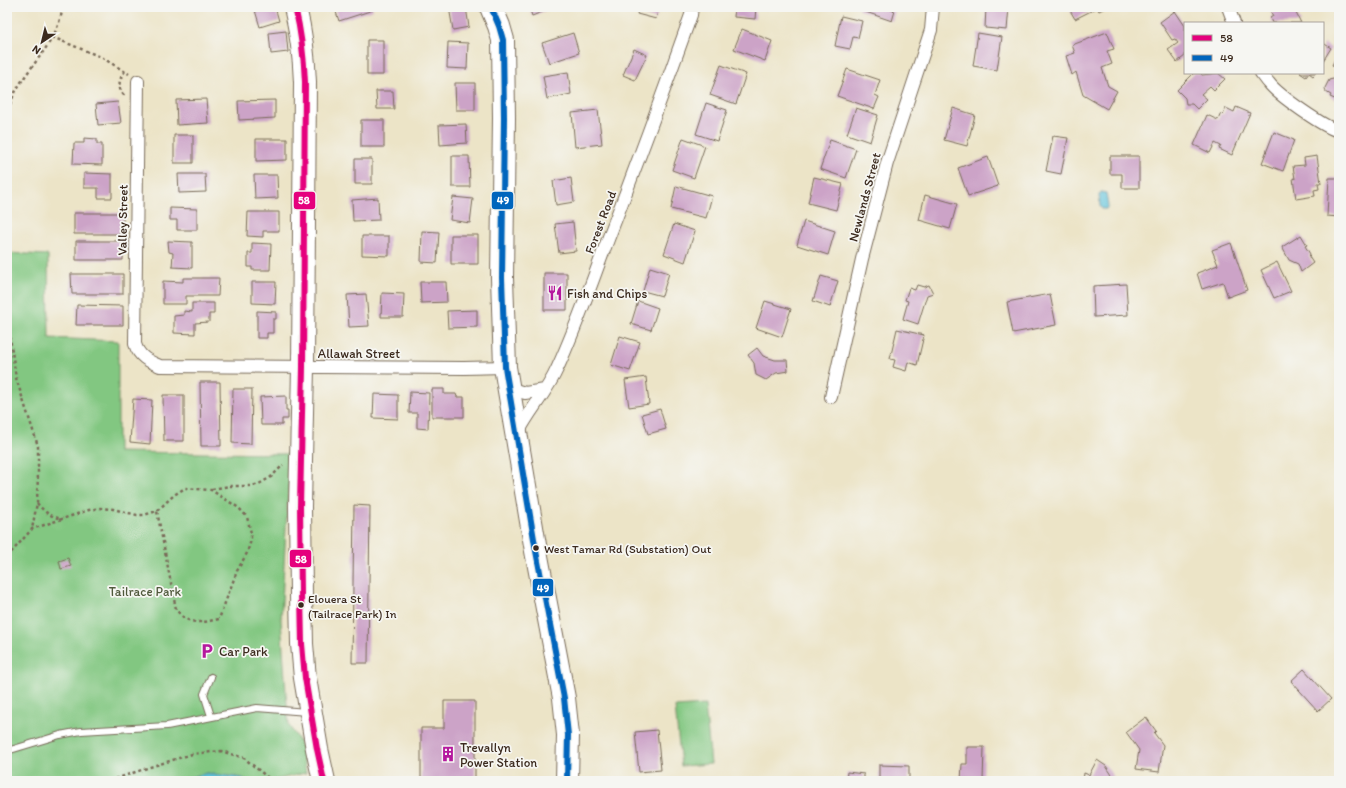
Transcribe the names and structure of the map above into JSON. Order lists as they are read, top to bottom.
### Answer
{
  "streets": {
    "street": [
      "Newlands Street",
      "Valley Street",
      "Forest Road",
      "Allawah Street"
    ]
  },
  "crossings": [
    ["Valley Street", "Allawah Street"]
  ],
  "parks": ["Tailrace Park"],
  "places": {
    "restaurant": ["Fish and Chips"],
    "other": ["West Tamar Rd (Substation) Out", "Elouera St (Tailrace Park) In"],
    "parking": ["Car Park"],
    "building": ["Trevallyn Power Station"]
  },
  "lines": ["transit line 58", "transit line 49"],
  "legend": ["58", "49"],
  "north": "bottom left"
}
